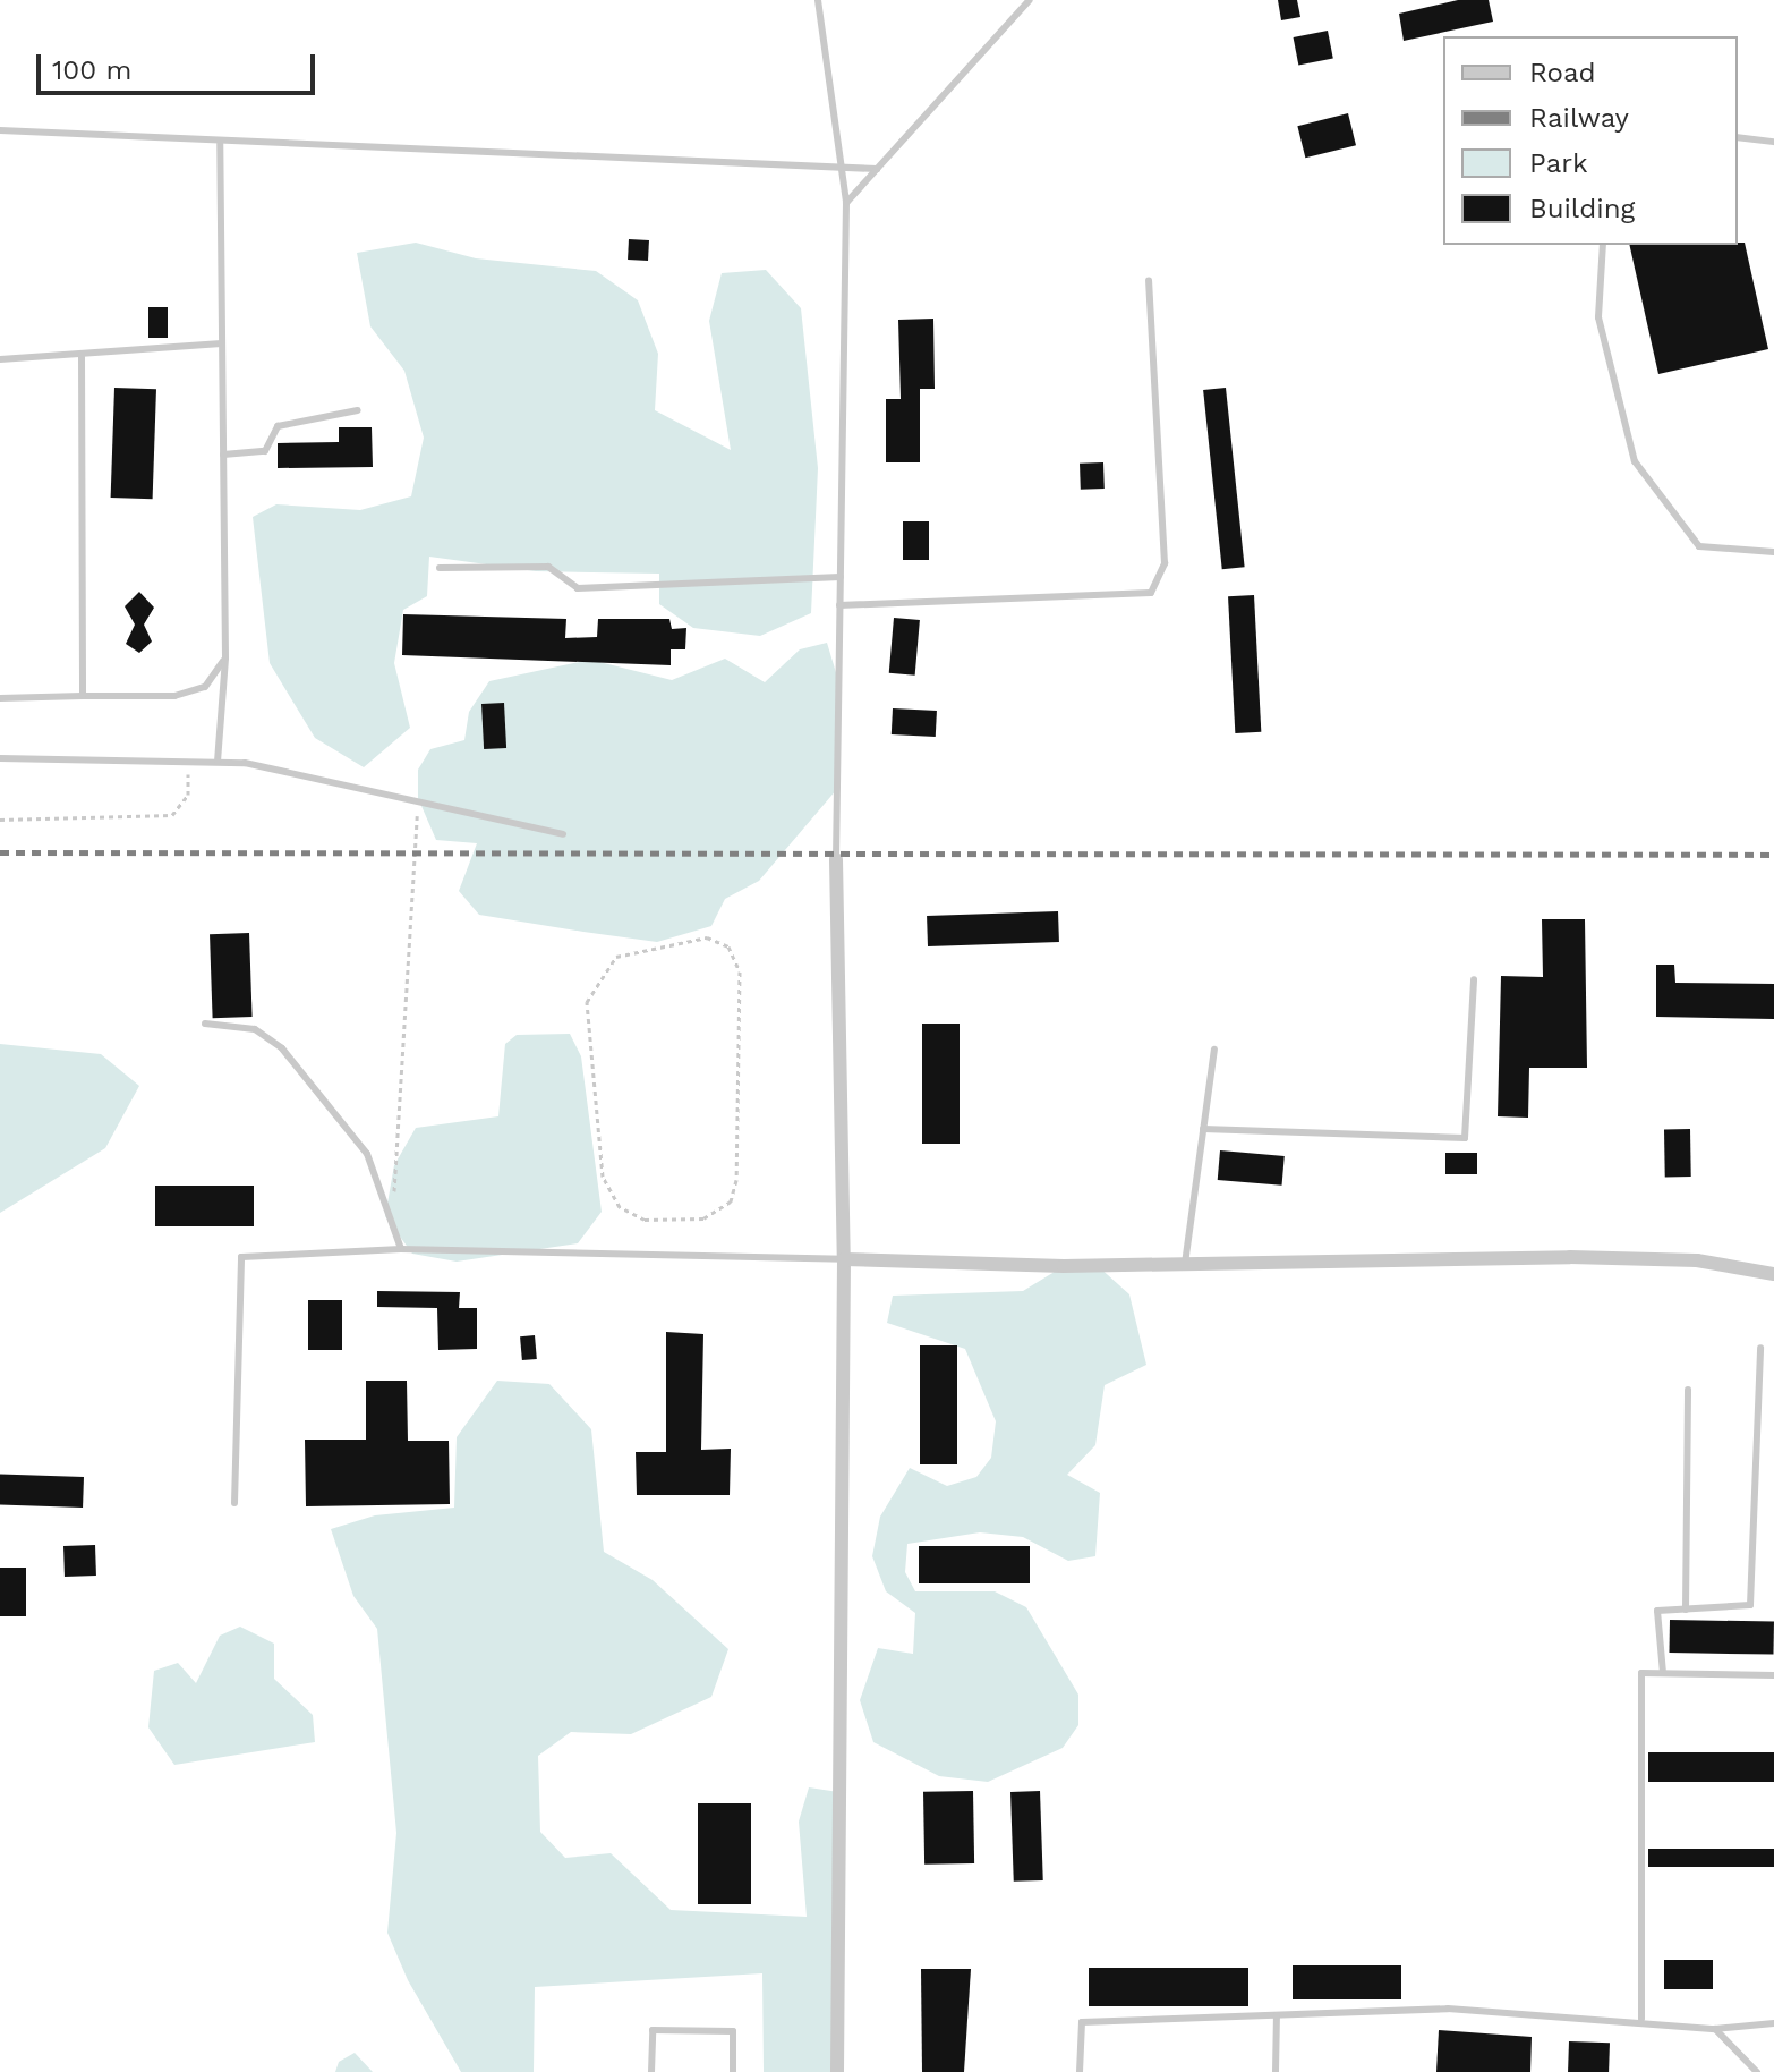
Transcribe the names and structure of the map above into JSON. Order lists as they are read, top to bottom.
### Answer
{
  "legend": [
    "Road",
    "Railway",
    "Park",
    "Building"
  ],
  "scale_bar": "100 m"
}
